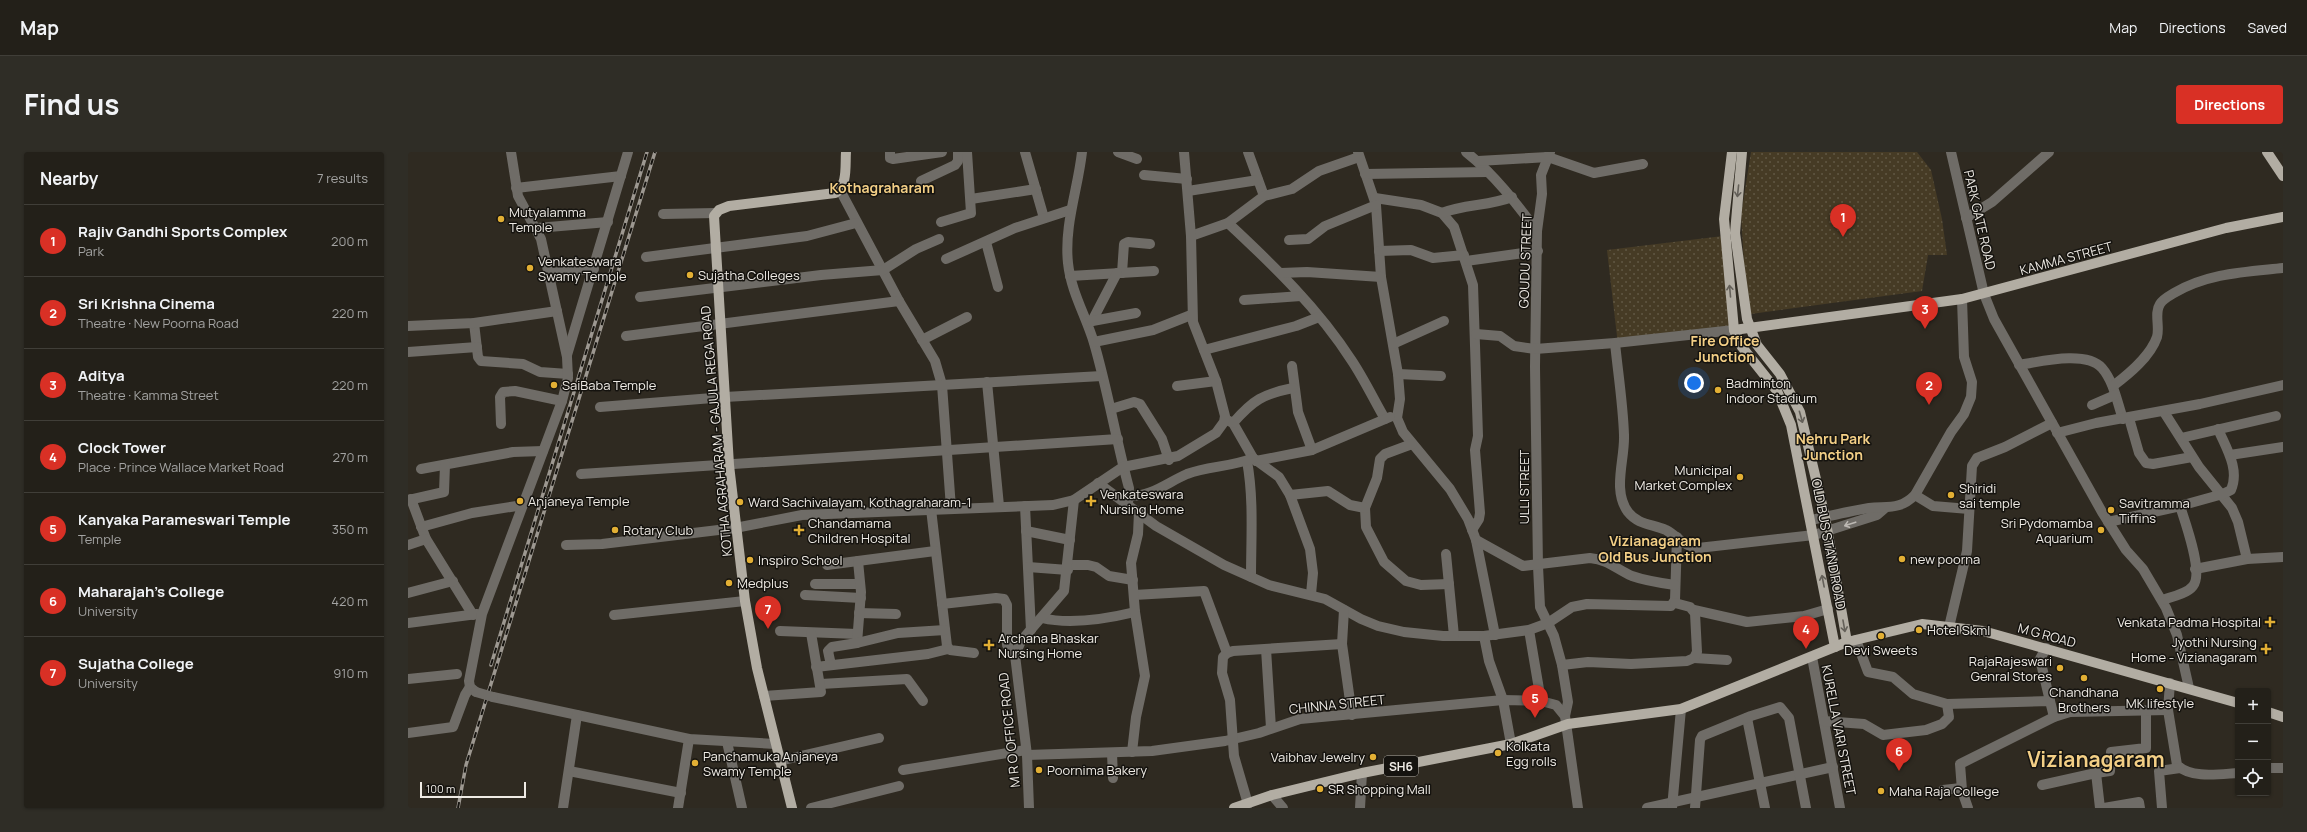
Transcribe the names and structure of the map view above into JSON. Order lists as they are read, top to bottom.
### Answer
{
  "streets": {
    "main road": [
      "KAMMA STREET",
      "KOTHA AGRAHARAM - GAJULA REGA ROAD",
      "OLD BUS STAND ROAD",
      "M G ROAD",
      "SH6"
    ],
    "street": [
      "PARK GATE ROAD",
      "GOUDU STREET",
      "ULLI STREET",
      "CHINNA STREET",
      "M R O OFFICE ROAD",
      "KURELLA VARI STREET"
    ]
  },
  "crossings": [
    ["PARK GATE ROAD", "KAMMA STREET"],
    ["PARK GATE ROAD", "M G ROAD"],
    ["KAMMA STREET", "OLD BUS STAND ROAD"],
    ["GOUDU STREET", "ULLI STREET"],
    ["ULLI STREET", "M G ROAD"],
    ["ULLI STREET", "CHINNA STREET"],
    ["ULLI STREET", "SH6"],
    ["OLD BUS STAND ROAD", "M G ROAD"],
    ["M G ROAD", "CHINNA STREET"],
    ["M G ROAD", "KURELLA VARI STREET"],
    ["M G ROAD", "SH6"],
    ["CHINNA STREET", "M R O OFFICE ROAD"],
    ["CHINNA STREET", "SH6"]
  ],
  "districts": [
    "Kothagraharam",
    "Fire Office Junction",
    "Nehru Park Junction",
    "Vizianagaram Old Bus Junction",
    "Vizianagaram"
  ],
  "places": {
    "other": [
      "Mutyalamma Temple",
      "Venkateswara Swamy Temple",
      "Sujatha Colleges",
      "SaiBaba Temple",
      "Badminton Indoor Stadium",
      "Municipal Market Complex",
      "Shiridi sai temple",
      "Anjaneya Temple",
      "Ward Sachivalayam, Kothagraharam-1",
      "Savitramma Tiffins",
      "Rotary Club",
      "Sri Pydomamba Aquarium",
      "new poorna",
      "Inspiro School",
      "Medplus",
      "Hotel Skml",
      "Devi Sweets",
      "RajaRajeswari Genral Stores",
      "Chandhana Brothers",
      "MK lifestyle",
      "Kolkata Egg rolls",
      "Vaibhav Jewelry",
      "Panchamuka Anjaneya Swamy Temple",
      "Poornima Bakery",
      "SR Shopping Mall",
      "Maha Raja College"
    ],
    "health": [
      "Venkateswara Nursing Home",
      "Chandamama Children Hospital",
      "Venkata Padma Hospital",
      "Archana Bhaskar Nursing Home",
      "Jyothi Nursing Home - Vizianagaram"
    ]
  },
  "scale_bar": "100 m",
  "page": {
    "header": "Map",
    "nav": ["Map", "Directions", "Saved"],
    "title": "Find us",
    "buttons": "Directions",
    "heading": ["Nearby", "7 results"],
    "list": [
      {
        "mark": "1",
        "name": "Rajiv Gandhi Sports Complex",
        "note": "Park",
        "value": "200 m"
      },
      {
        "mark": "2",
        "name": "Sri Krishna Cinema",
        "note": "Theatre · New Poorna Road",
        "value": "220 m"
      },
      {
        "mark": "3",
        "name": "Aditya",
        "note": "Theatre · Kamma Street",
        "value": "220 m"
      },
      {
        "mark": "4",
        "name": "Clock Tower",
        "note": "Place · Prince Wallace Market Road",
        "value": "270 m"
      },
      {
        "mark": "5",
        "name": "Kanyaka Parameswari Temple",
        "note": "Temple",
        "value": "350 m"
      },
      {
        "mark": "6",
        "name": "Maharajah's College",
        "note": "University",
        "value": "420 m"
      },
      {
        "mark": "7",
        "name": "Sujatha College",
        "note": "University",
        "value": "910 m"
      }
    ],
    "pins": [
      "1",
      "3",
      "2",
      "7",
      "4",
      "5",
      "6"
    ],
    "map_buttons": ["+", "−"],
    "scale": "100 m"
  }
}
